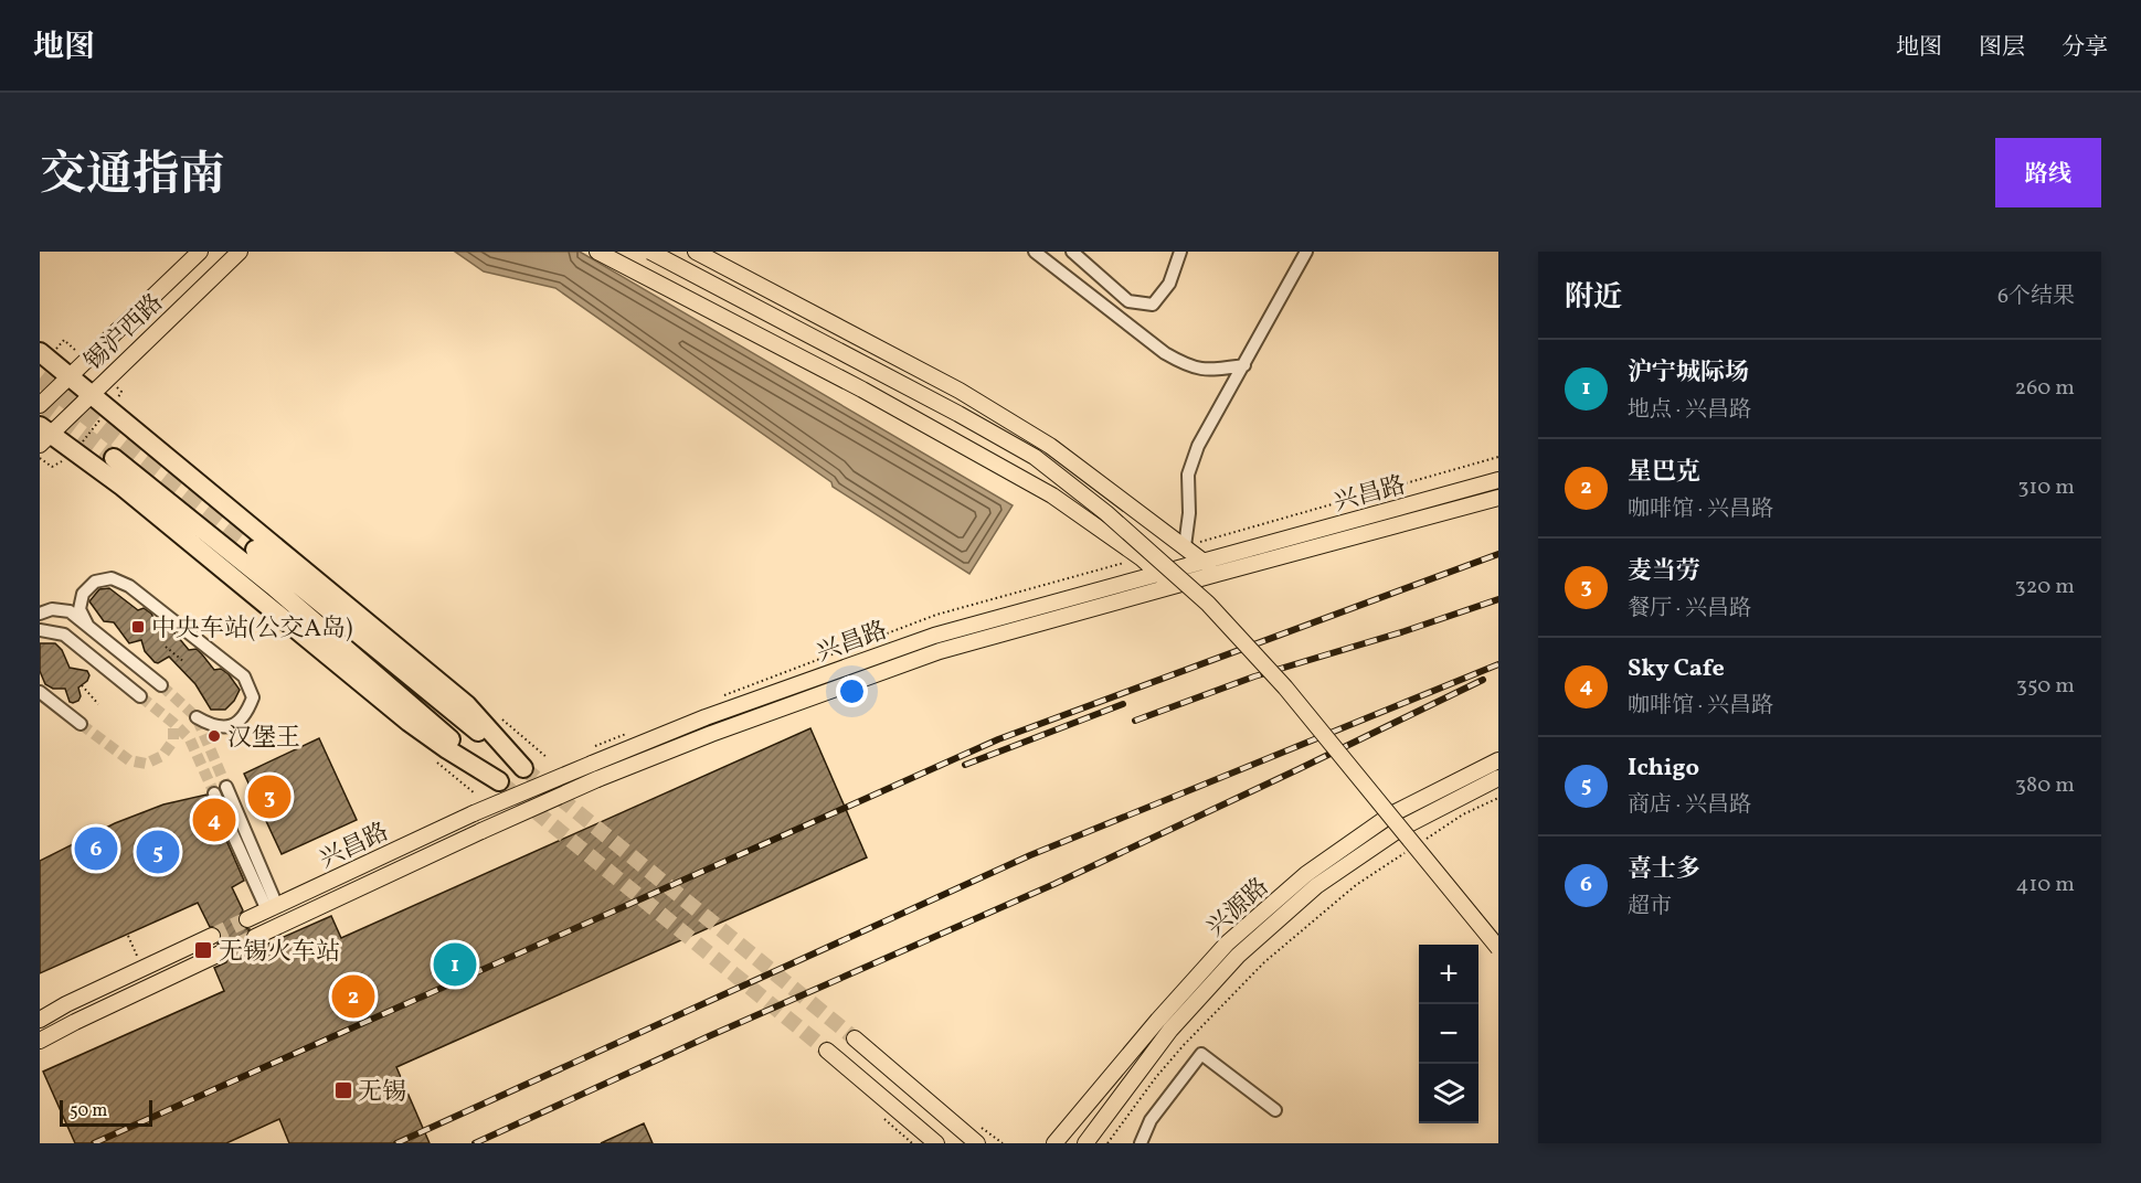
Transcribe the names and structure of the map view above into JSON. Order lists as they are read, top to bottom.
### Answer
{
  "streets": {
    "main road": ["锡沪西路", "兴昌路", "兴源路"]
  },
  "places": {
    "transit": ["中央车站(公交A岛)", "无锡火车站", "无锡"],
    "other": ["汉堡王"]
  },
  "scale_bar": "50 m",
  "page": {
    "header": "地图",
    "nav": ["地图", "图层", "分享"],
    "title": "交通指南",
    "buttons": "路线",
    "heading": ["附近", "6个结果"],
    "list": [
      {
        "mark": "1",
        "name": "沪宁城际场",
        "note": "地点 · 兴昌路",
        "value": "260 m"
      },
      {
        "mark": "2",
        "name": "星巴克",
        "note": "咖啡馆 · 兴昌路",
        "value": "310 m"
      },
      {
        "mark": "3",
        "name": "麦当劳",
        "note": "餐厅 · 兴昌路",
        "value": "320 m"
      },
      {
        "mark": "4",
        "name": "Sky Cafe",
        "note": "咖啡馆 · 兴昌路",
        "value": "350 m"
      },
      {
        "mark": "5",
        "name": "Ichigo",
        "note": "商店 · 兴昌路",
        "value": "380 m"
      },
      {
        "mark": "6",
        "name": "喜士多",
        "note": "超市",
        "value": "410 m"
      }
    ],
    "pins": [
      "3",
      "4",
      "6",
      "5",
      "1",
      "2"
    ],
    "map_buttons": ["+", "−"],
    "scale": "50 m"
  }
}
